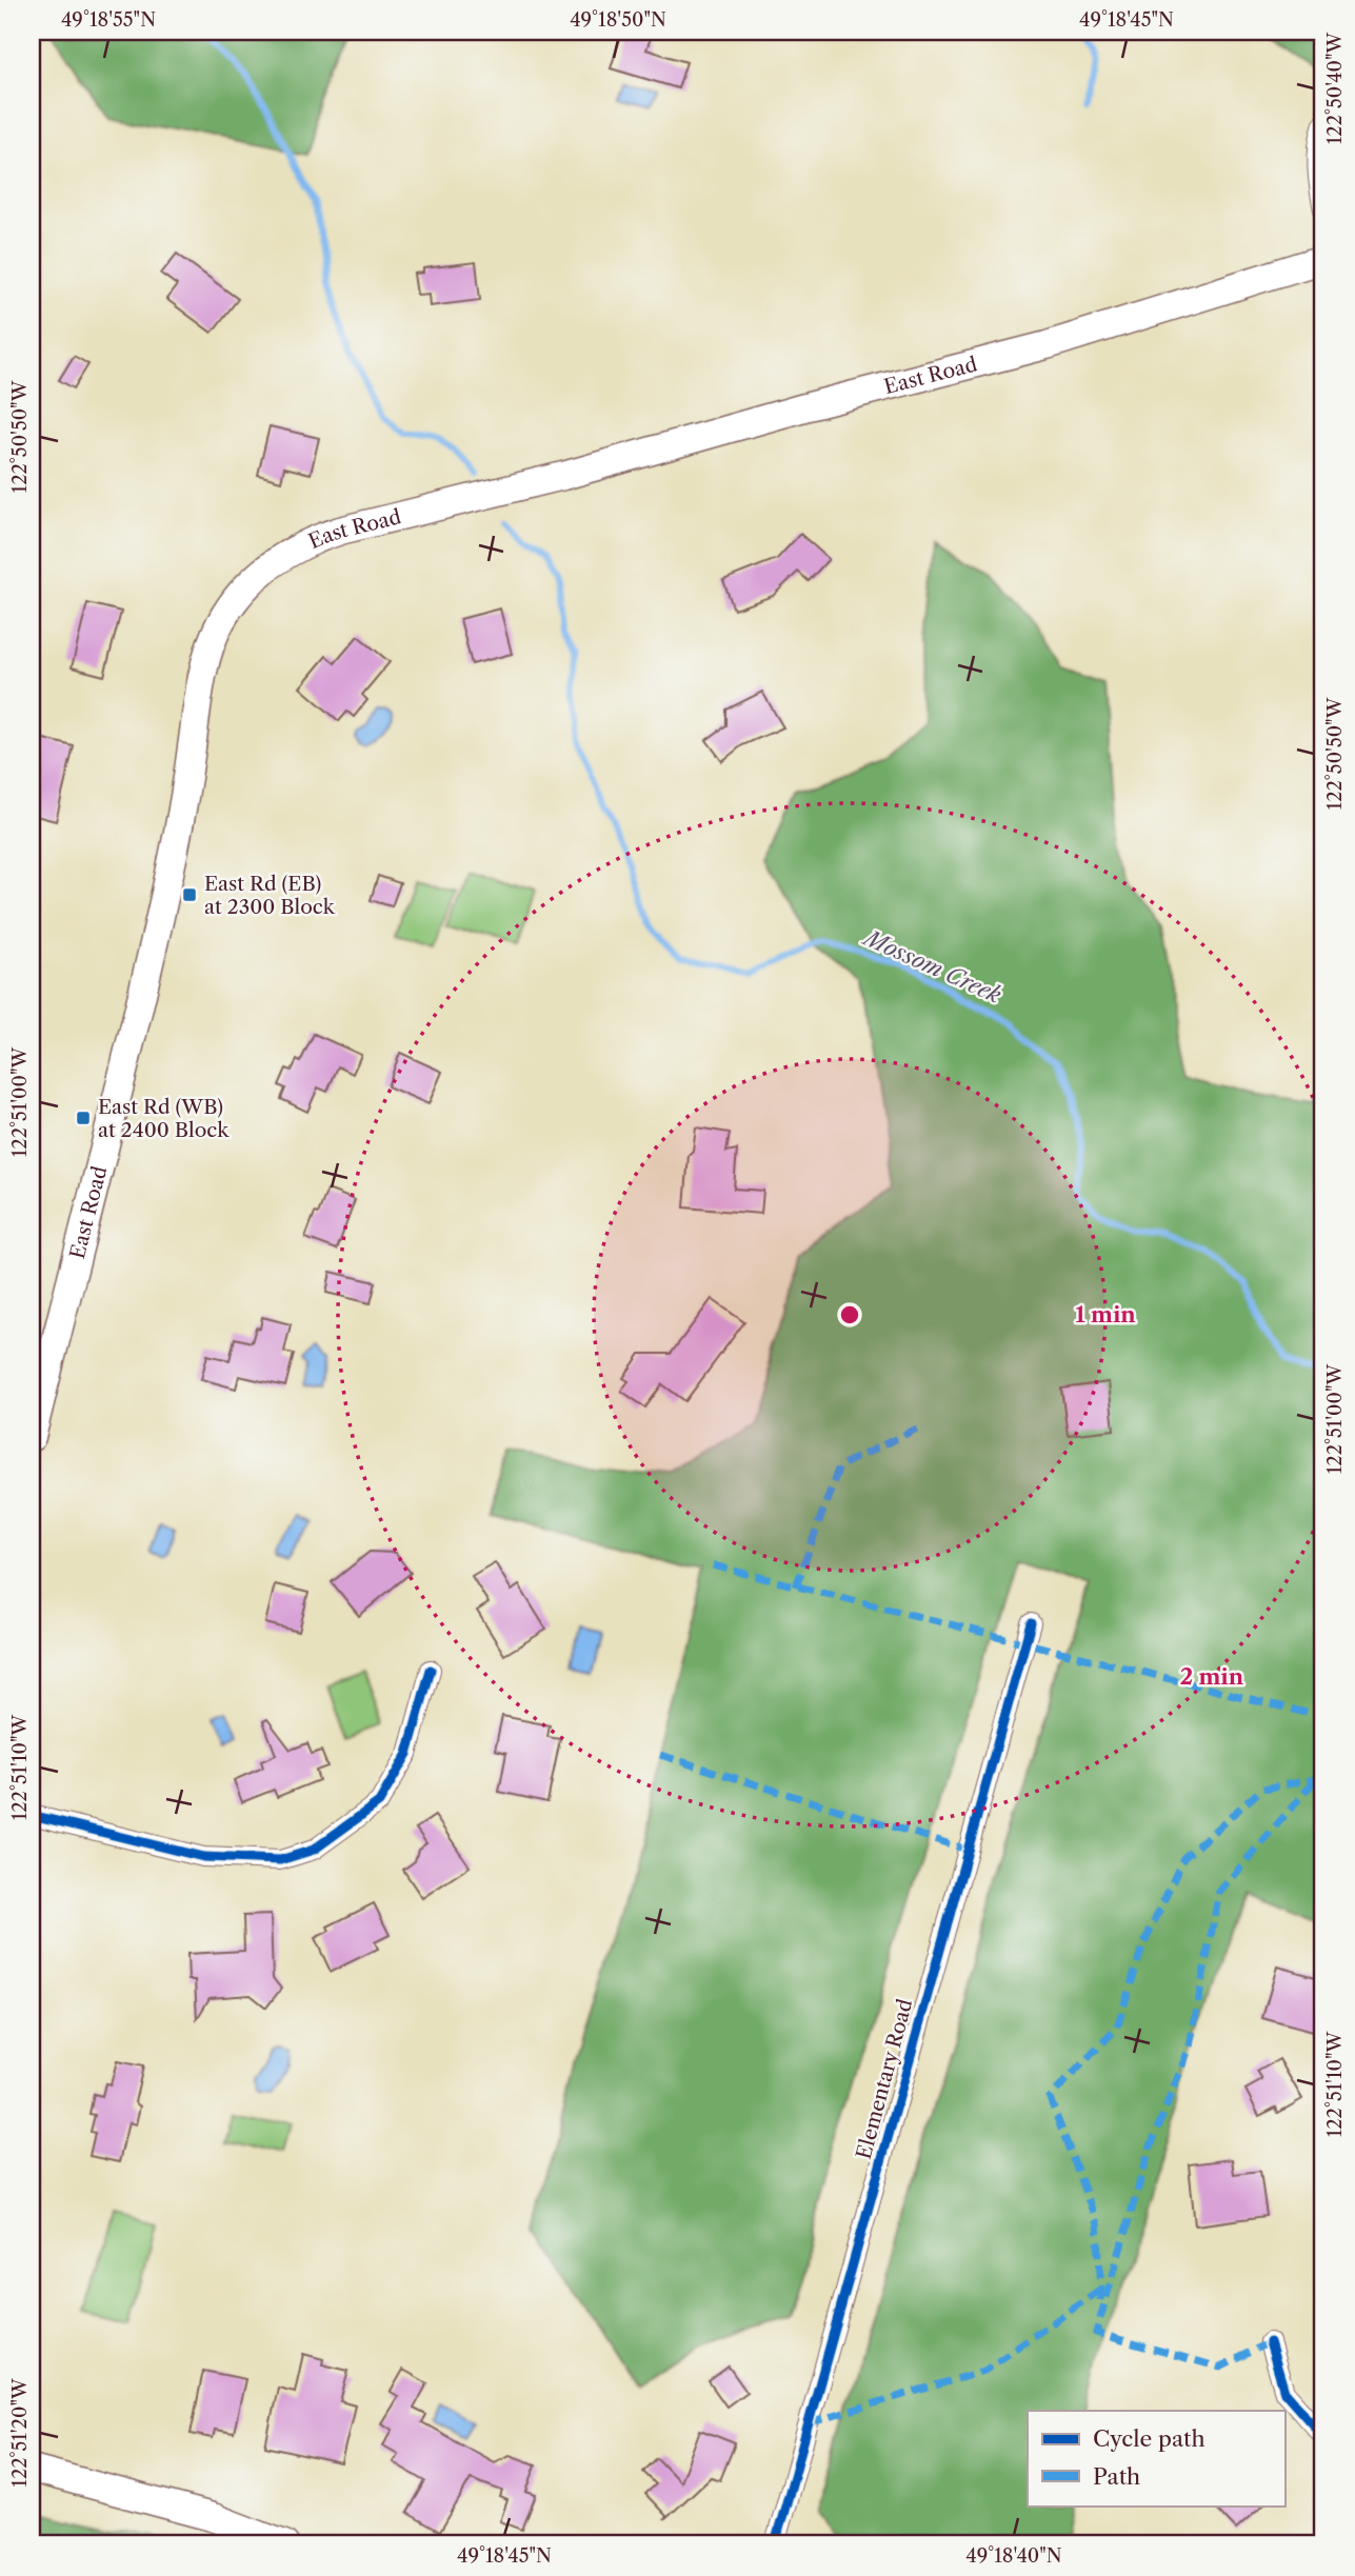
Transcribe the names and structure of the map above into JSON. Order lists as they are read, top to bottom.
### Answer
{
  "streets": {
    "main road": ["East Road"],
    "street": ["Elementary Road"]
  },
  "water": ["Mossom Creek"],
  "places": {
    "transit": ["East Rd (EB) at 2300 Block", "East Rd (WB) at 2400 Block"]
  },
  "legend": ["Cycle path", "Path"],
  "coordinates": [
    "49°18'55\"N",
    "49°18'50\"N",
    "49°18'45\"N",
    "122°50'40\"W",
    "122°50'50\"W",
    "122°51'00\"W",
    "122°51'10\"W",
    "122°51'20\"W",
    "49°18'40\"N"
  ],
  "rings": ["1 min", "2 min"]
}
